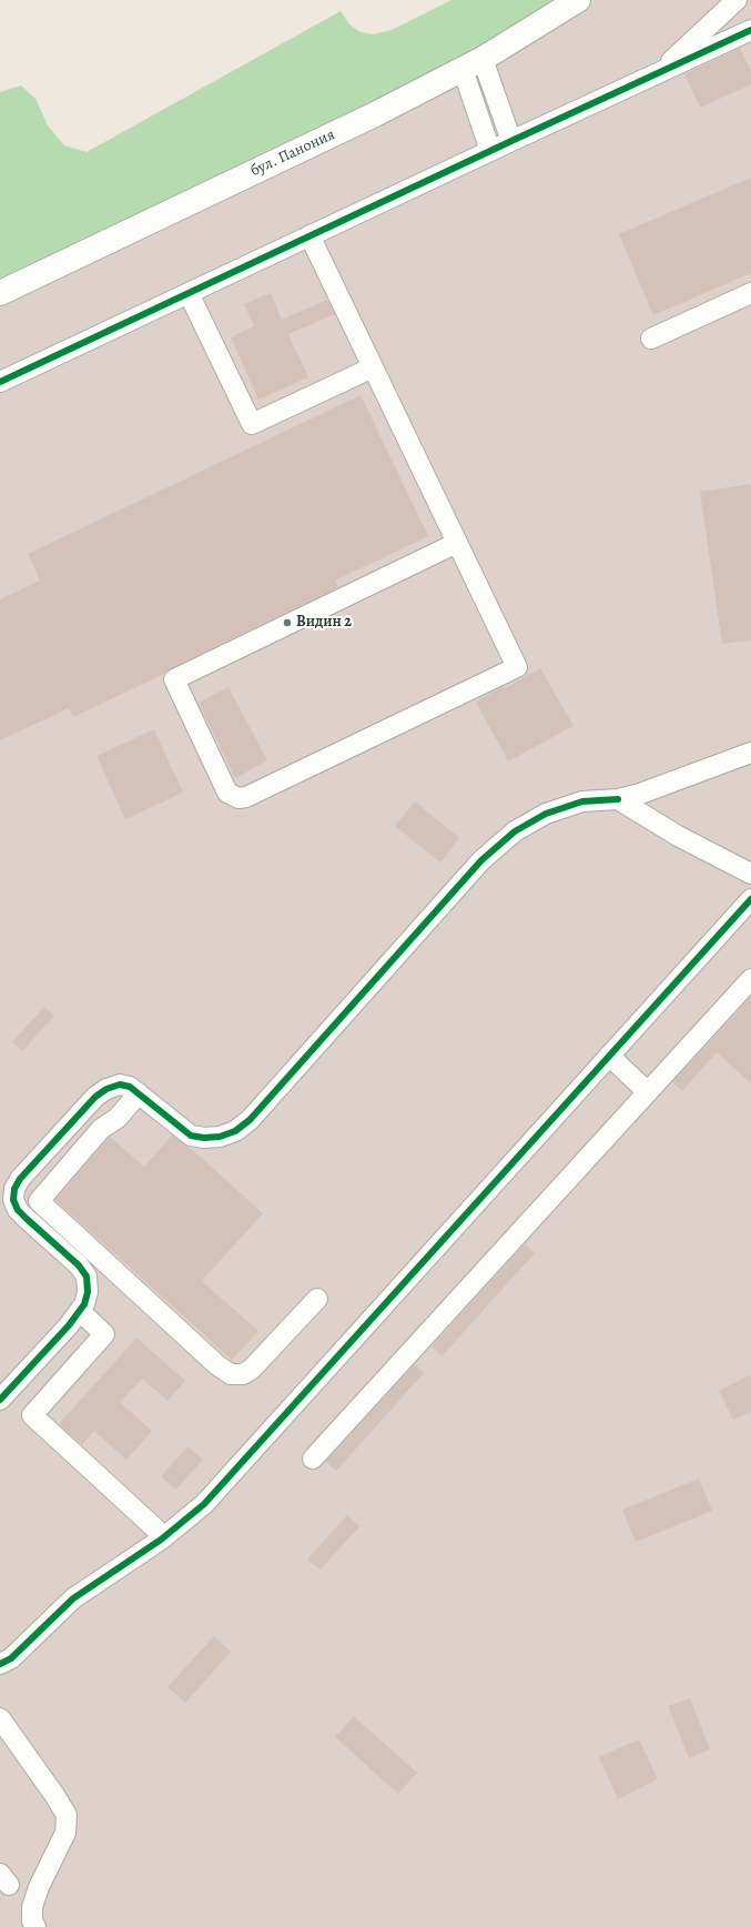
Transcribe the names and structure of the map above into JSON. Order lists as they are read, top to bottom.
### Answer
{
  "streets": {
    "main road": ["бул. Панония"]
  },
  "places": ["Видин 2"]
}
